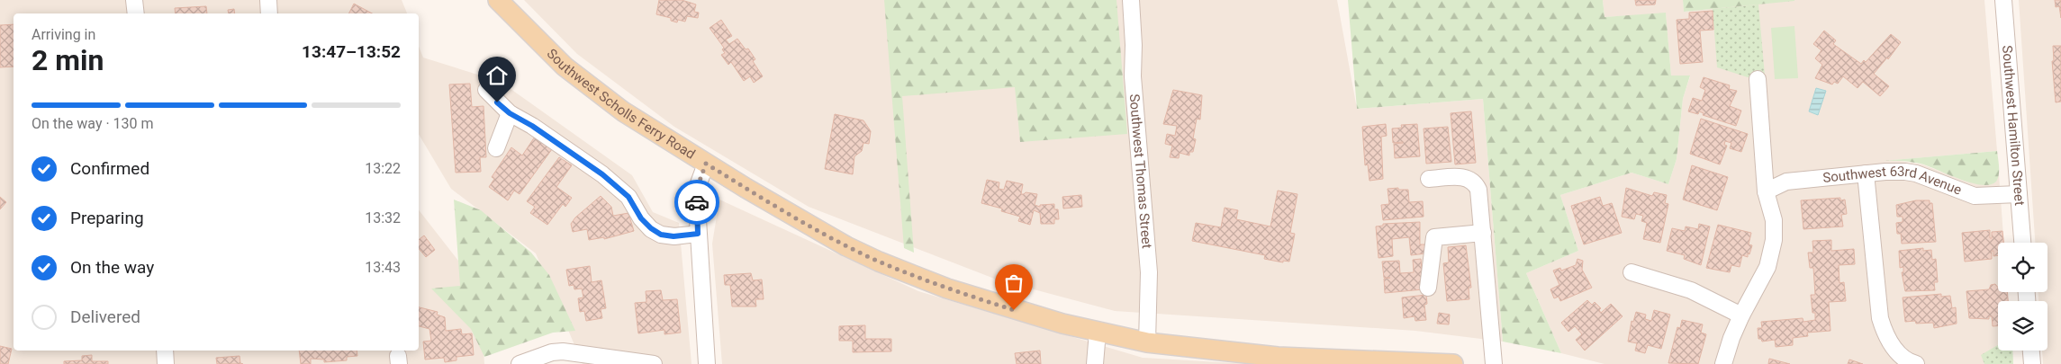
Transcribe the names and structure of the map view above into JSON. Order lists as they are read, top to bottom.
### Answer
{
  "streets": {
    "main road": ["Southwest Scholls Ferry Road"],
    "street": ["Southwest Hamilton Street", "Southwest Thomas Street", "Southwest 63rd Avenue"]
  },
  "crossings": [
    ["Southwest Scholls Ferry Road", "Southwest Thomas Street"],
    ["Southwest Hamilton Street", "Southwest 63rd Avenue"]
  ],
  "page": {
    "heading": ["2 min", "Arriving in", "13:47–13:52"],
    "bar": "On the way · 130 m",
    "list": [
      ["Confirmed", "13:22"],
      ["Preparing", "13:32"],
      ["On the way", "13:43"],
      "Delivered"
    ]
  }
}
